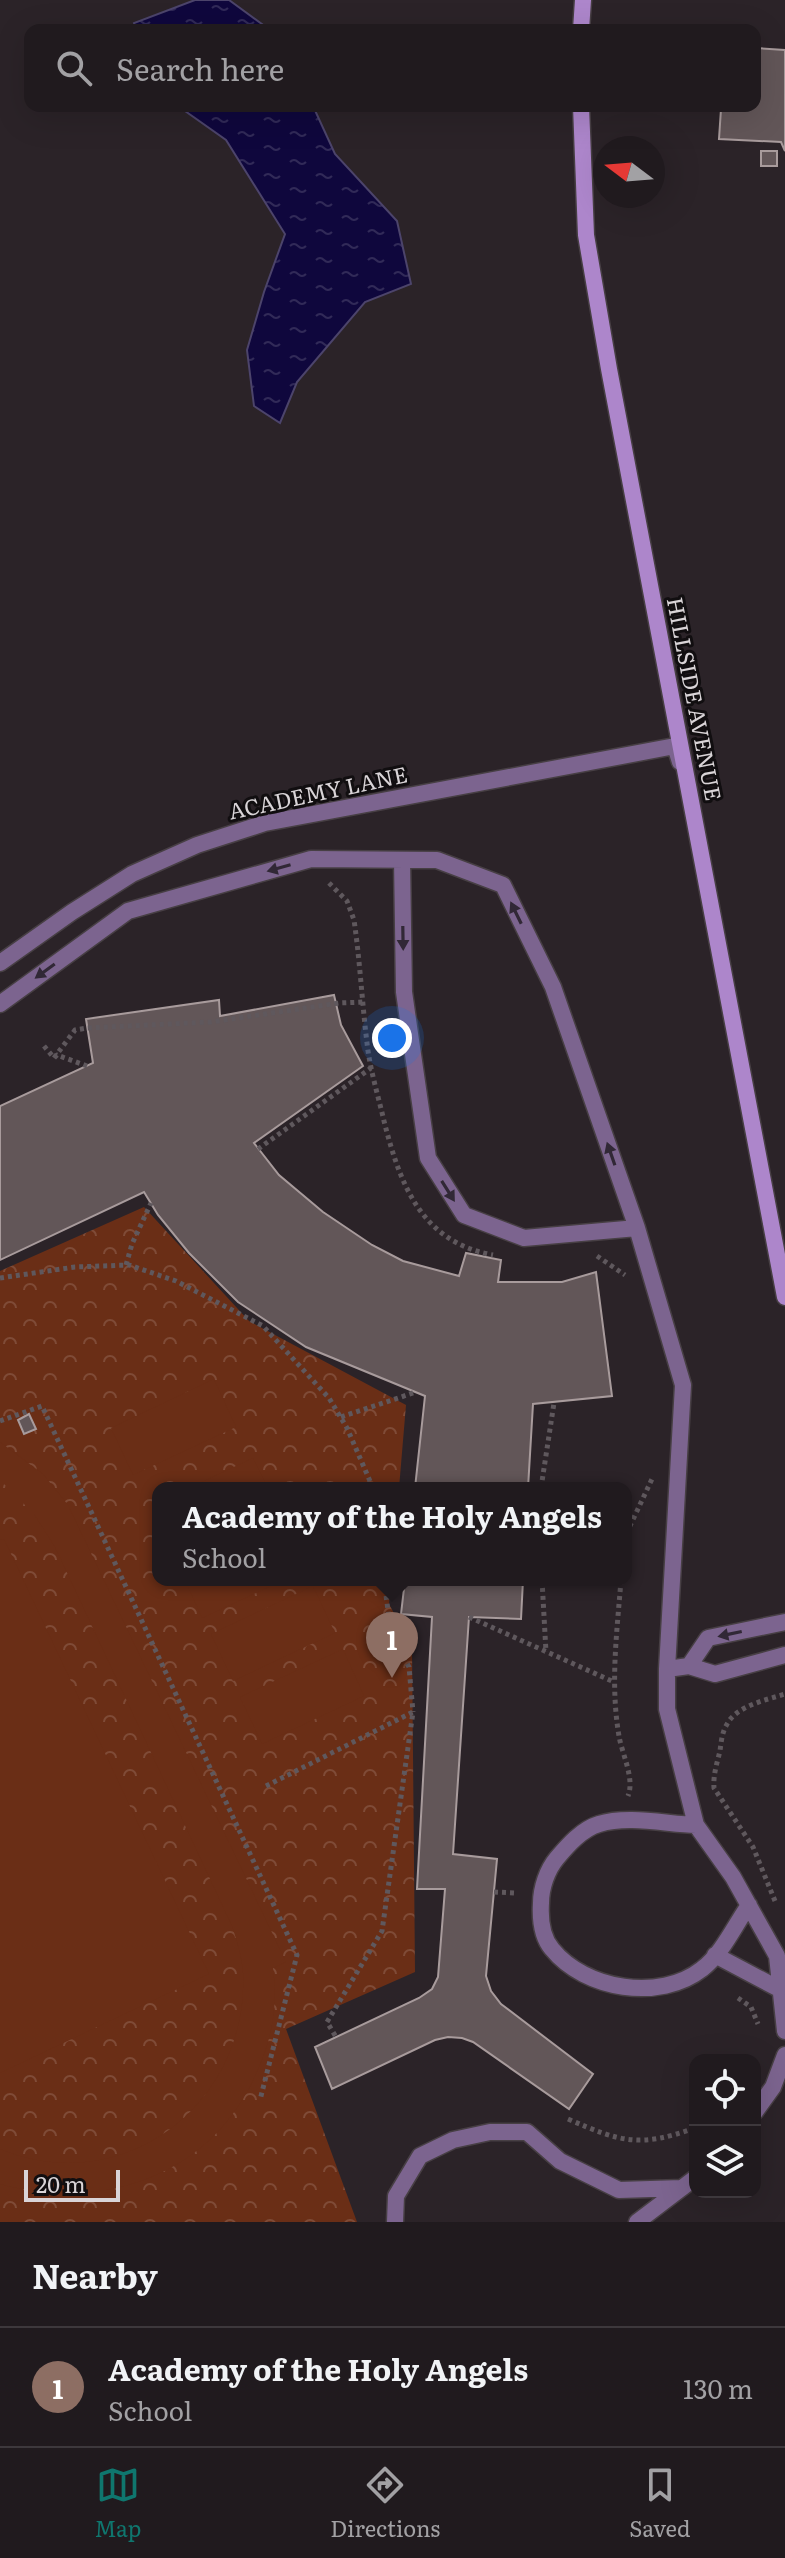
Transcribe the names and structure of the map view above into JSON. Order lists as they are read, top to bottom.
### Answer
{
  "streets": {
    "main road": ["HILLSIDE AVENUE"],
    "street": ["ACADEMY LANE"]
  },
  "crossings": [
    ["HILLSIDE AVENUE", "ACADEMY LANE"]
  ],
  "scale_bar": "20 m",
  "north": "left",
  "page": {
    "search": "Search here",
    "popup": ["Academy of the Holy Angels", "School"],
    "pins": "1",
    "scale": "20 m",
    "heading": "Nearby",
    "list": [
      {
        "mark": "1",
        "name": "Academy of the Holy Angels",
        "note": "School",
        "value": "130 m"
      }
    ],
    "nav": ["Map", "Directions", "Saved"]
  }
}
